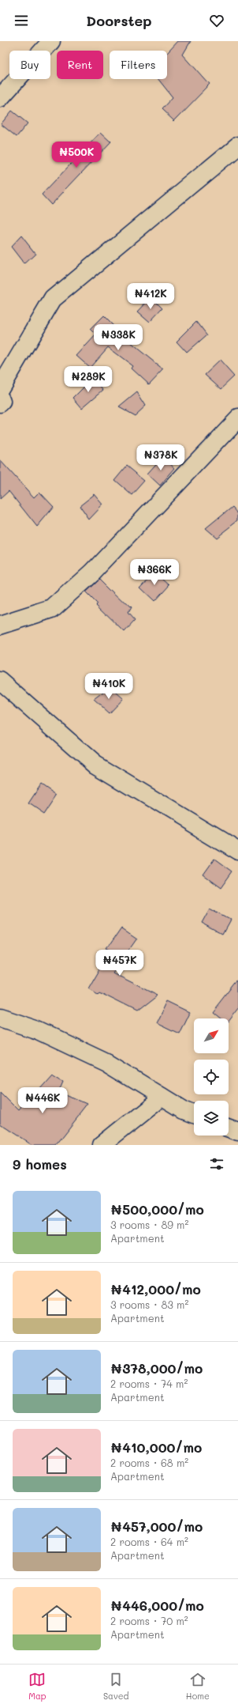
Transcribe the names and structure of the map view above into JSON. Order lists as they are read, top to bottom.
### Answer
{
  "north": "top right",
  "page": {
    "header": "Doorstep",
    "chip": ["Buy", "Rent", "Filters"],
    "price": [
      "₦500K",
      "₦412K",
      "₦338K",
      "₦289K",
      "₦378K",
      "₦366K",
      "₦410K",
      "₦457K",
      "₦446K"
    ],
    "heading": "9 homes",
    "list": [
      {
        "name": "₦500,000/mo",
        "note": "3 rooms · 89 m² · Apartment"
      },
      {
        "name": "₦412,000/mo",
        "note": "3 rooms · 83 m² · Apartment"
      },
      {
        "name": "₦378,000/mo",
        "note": "2 rooms · 74 m² · Apartment"
      },
      {
        "name": "₦410,000/mo",
        "note": "2 rooms · 68 m² · Apartment"
      },
      {
        "name": "₦457,000/mo",
        "note": "2 rooms · 64 m² · Apartment"
      },
      {
        "name": "₦446,000/mo",
        "note": "2 rooms · 70 m² · Apartment"
      }
    ],
    "tabs": ["Map", "Saved", "Home"]
  }
}
